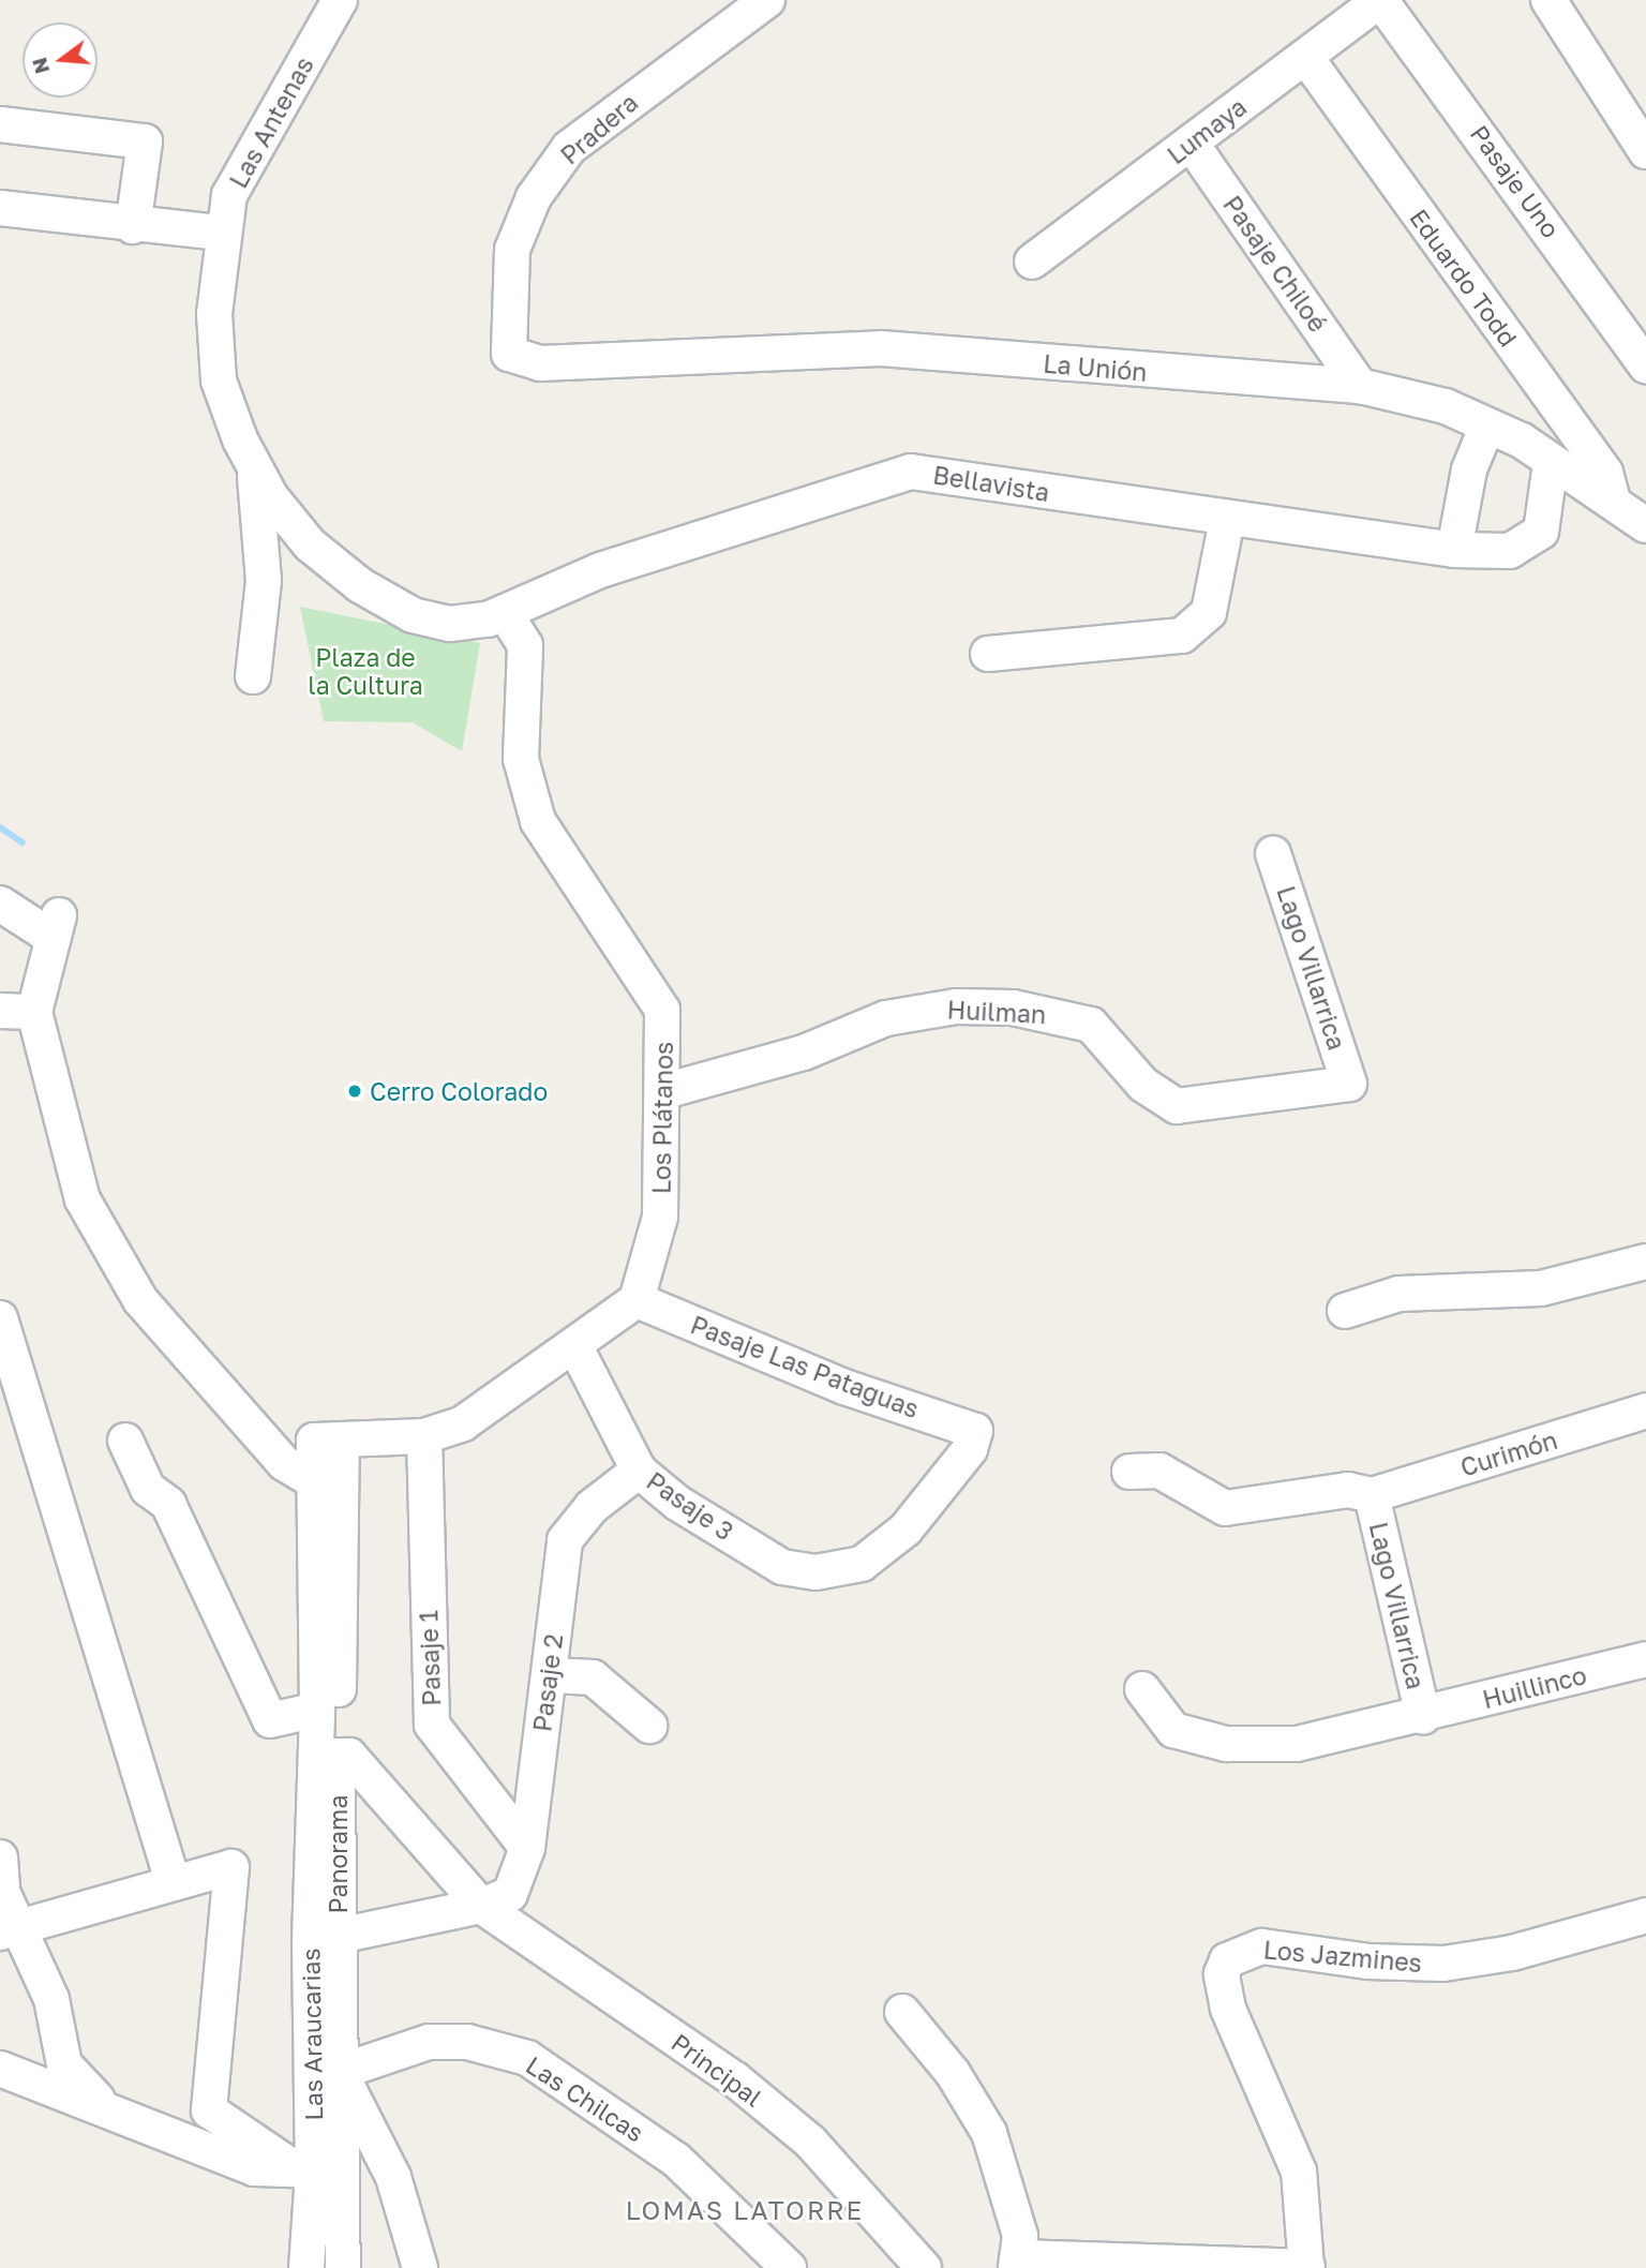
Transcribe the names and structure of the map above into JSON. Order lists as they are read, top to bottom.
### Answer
{
  "streets": {
    "street": [
      "Las Antenas",
      "Pradera",
      "Lumaya",
      "Pasaje Uno",
      "Pasaje Chiloé",
      "Eduardo Todd",
      "La Unión",
      "Bellavista",
      "Lago Villarrica",
      "Huilman",
      "Los Plátanos",
      "Pasaje Las Pataguas",
      "Curimón",
      "Pasaje 3",
      "Pasaje 1",
      "Pasaje 2",
      "Huillinco",
      "Panorama",
      "Los Jazmines",
      "Las Araucarias",
      "Principal",
      "Las Chilcas"
    ]
  },
  "crossings": [
    ["Las Antenas", "Bellavista"],
    ["Las Antenas", "Los Plátanos"],
    ["Pradera", "La Unión"],
    ["Lumaya", "Pasaje Uno"],
    ["Lumaya", "Pasaje Chiloé"],
    ["Lumaya", "Eduardo Todd"],
    ["Pasaje Chiloé", "La Unión"],
    ["Eduardo Todd", "La Unión"],
    ["La Unión", "Bellavista"],
    ["Bellavista", "Los Plátanos"],
    ["Lago Villarrica", "Huilman"],
    ["Lago Villarrica", "Curimón"],
    ["Lago Villarrica", "Huillinco"],
    ["Huilman", "Los Plátanos"],
    ["Los Plátanos", "Pasaje Las Pataguas"],
    ["Pasaje Las Pataguas", "Pasaje 3"],
    ["Pasaje 3", "Pasaje 2"],
    ["Pasaje 1", "Pasaje 2"],
    ["Pasaje 2", "Principal"],
    ["Panorama", "Las Araucarias"],
    ["Panorama", "Principal"],
    ["Panorama", "Las Chilcas"]
  ],
  "districts": ["LOMAS LATORRE"],
  "parks": ["Plaza de la Cultura"],
  "places": ["Cerro Colorado"],
  "north": "left"
}
